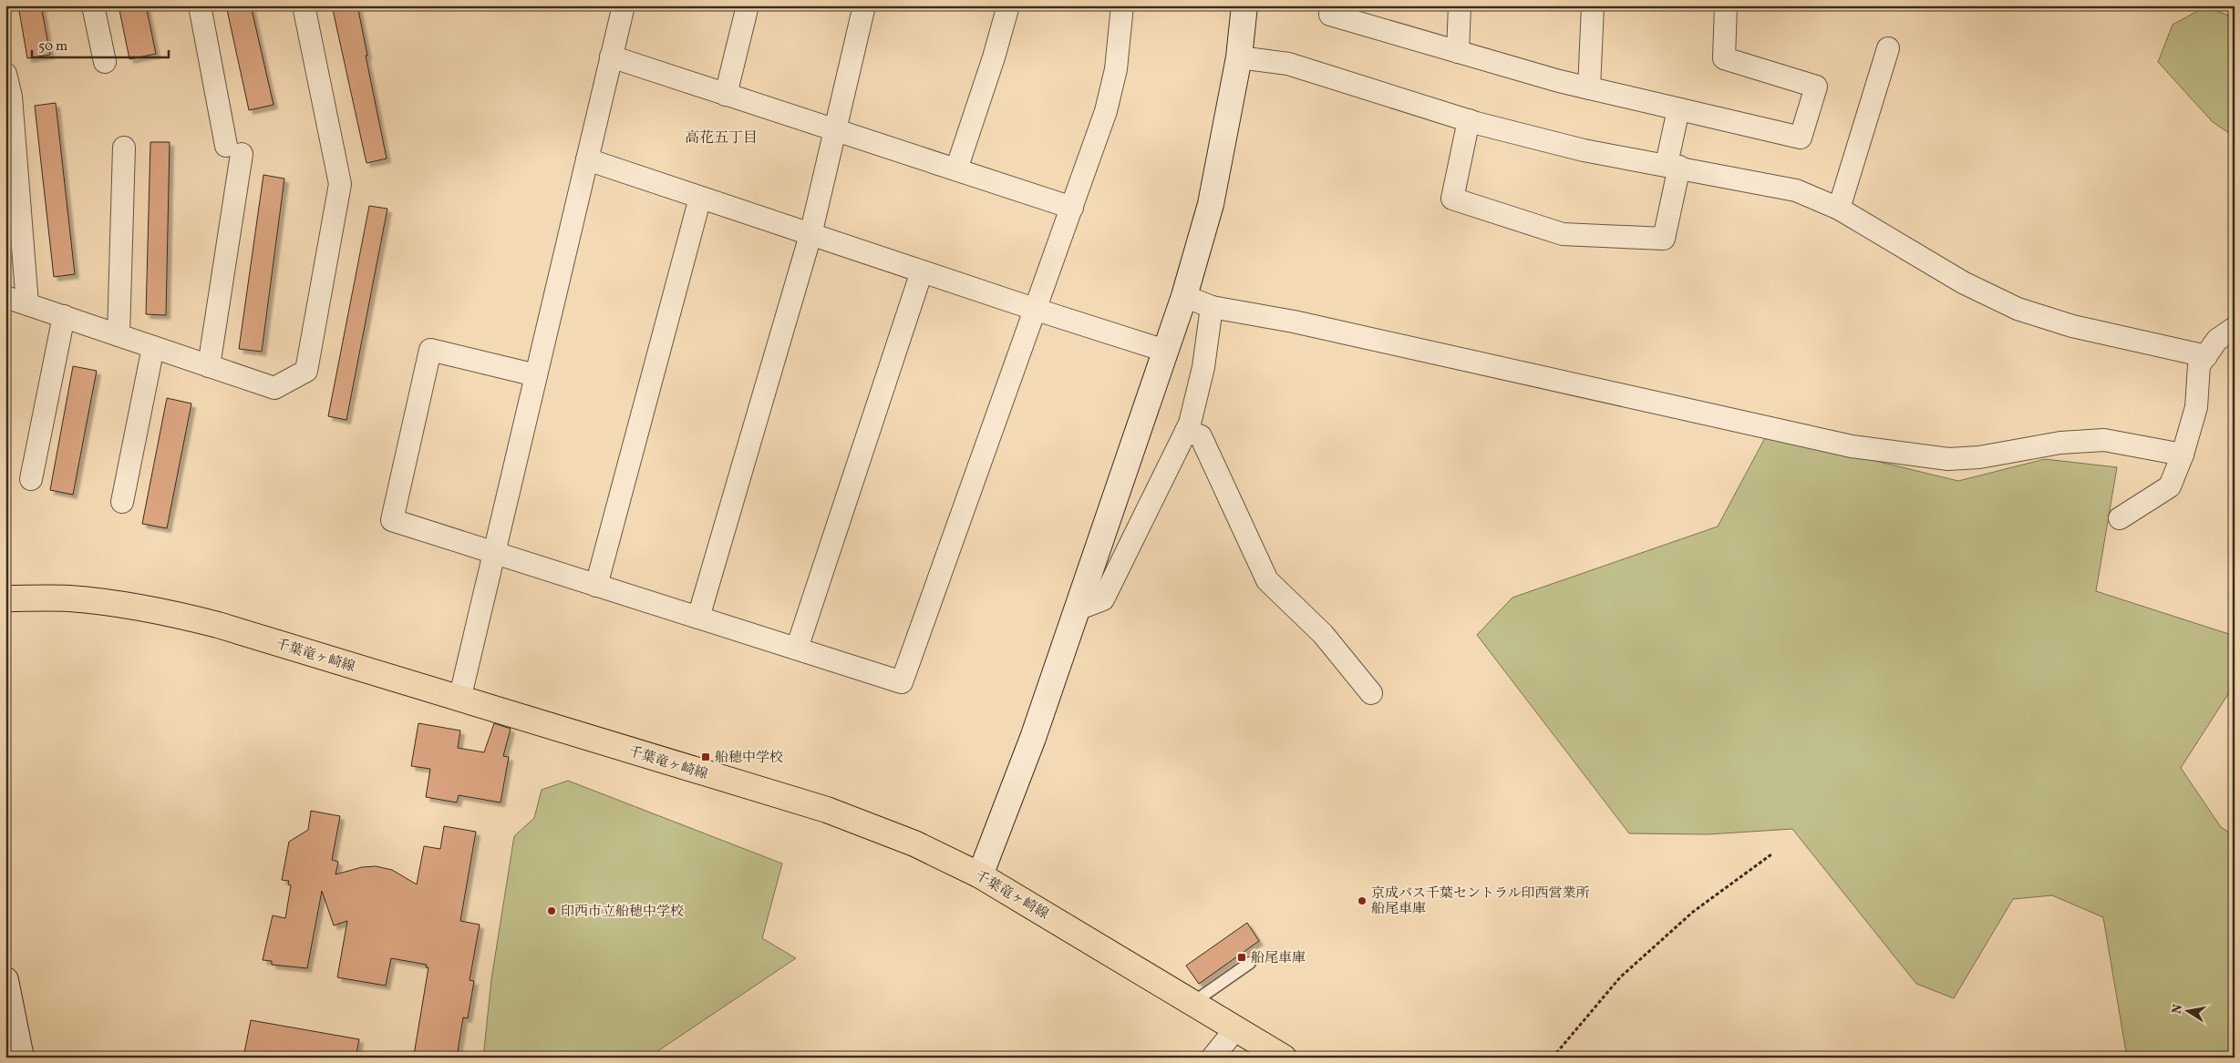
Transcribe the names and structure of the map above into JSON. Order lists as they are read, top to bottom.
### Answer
{
  "streets": {
    "main road": ["千葉竜ヶ崎線"]
  },
  "districts": ["高花五丁目"],
  "places": {
    "transit": ["船穂中学校", "船尾車庫"],
    "other": ["京成バス千葉セントラル印西営業所 船尾車庫", "印西市立船穂中学校"]
  },
  "scale_bar": "50 m",
  "north": "left"
}
